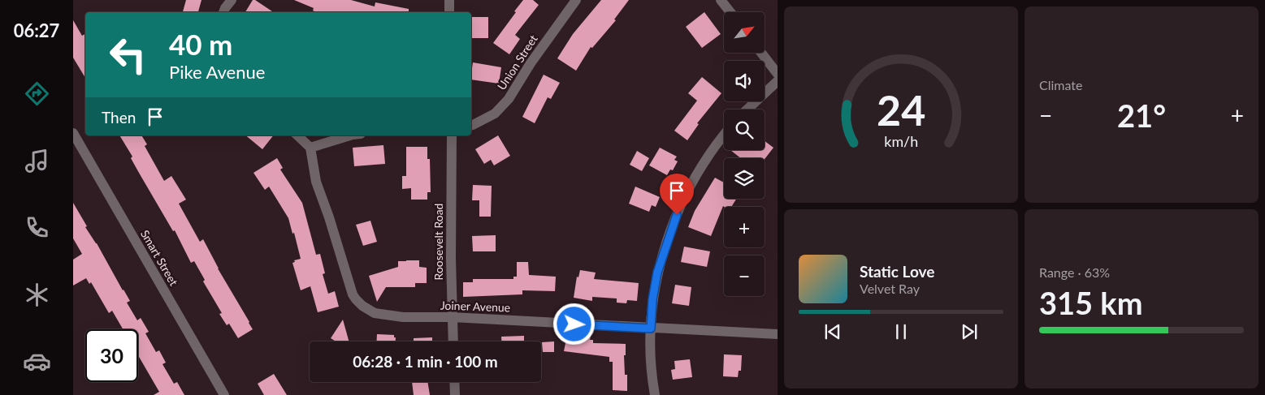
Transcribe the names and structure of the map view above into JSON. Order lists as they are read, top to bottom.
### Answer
{
  "streets": {
    "street": [
      "Union Street",
      "Roosevelt Road",
      "Smart Street",
      "Joiner Avenue"
    ]
  },
  "crossings": [
    ["Roosevelt Road", "Joiner Avenue"]
  ],
  "north": "top right",
  "page": {
    "tabs": "06:27",
    "tile": [
      "Climate",
      ["Range · 63%", "315 km"]
    ],
    "map_buttons": ["+", "−"],
    "turn": ["40 m", "Pike Avenue"],
    "then": "Then",
    "heat": ["−", "21°", "+"],
    "song": ["Static Love", "Velvet Ray"],
    "limit": "30",
    "trip": "06:28 · 1 min · 100 m",
    "gauge": ["24", "km/h"]
  }
}
